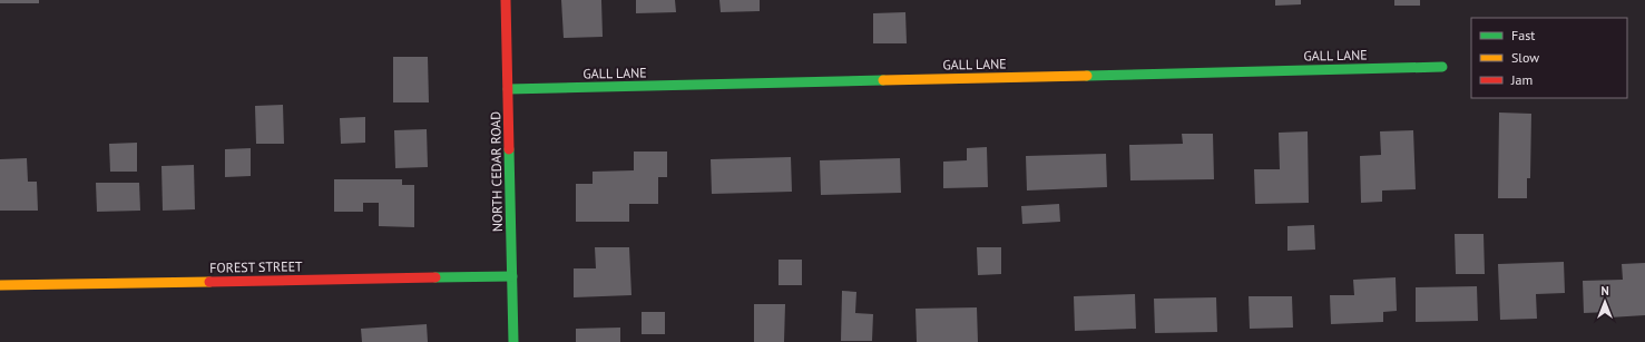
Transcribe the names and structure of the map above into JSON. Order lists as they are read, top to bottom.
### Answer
{
  "streets": {
    "street": ["GALL LANE", "NORTH CEDAR ROAD", "FOREST STREET"]
  },
  "crossings": [
    ["GALL LANE", "NORTH CEDAR ROAD"],
    ["NORTH CEDAR ROAD", "FOREST STREET"]
  ],
  "legend": ["Fast", "Slow", "Jam"],
  "north": "top"
}
